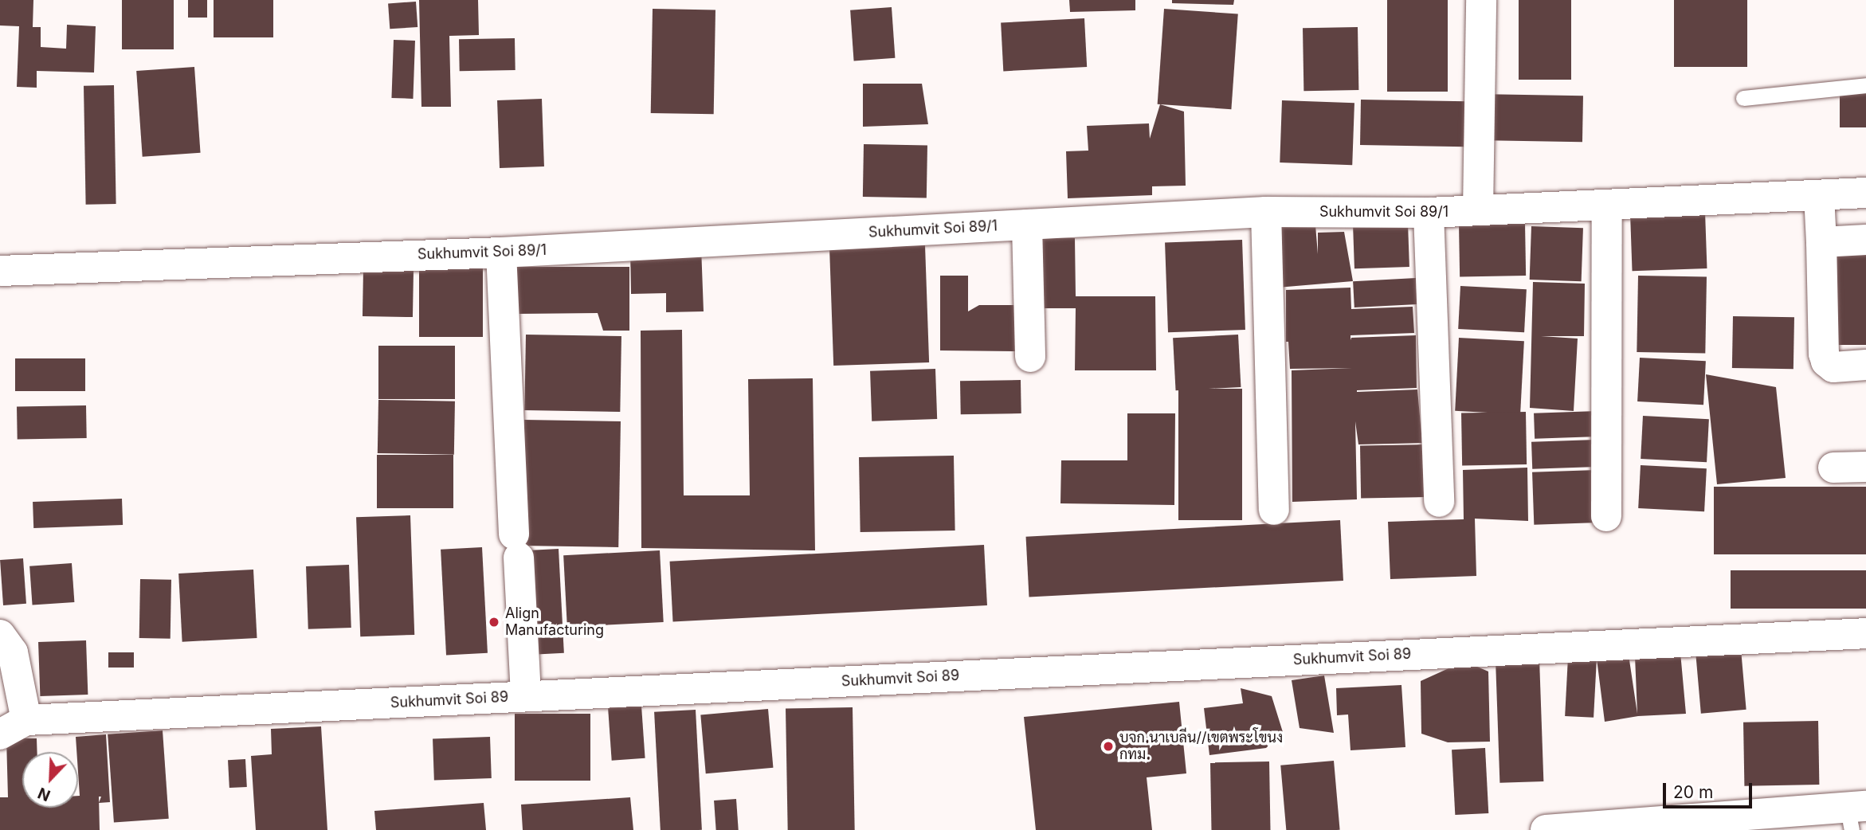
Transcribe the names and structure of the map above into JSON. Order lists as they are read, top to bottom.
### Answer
{
  "streets": {
    "street": ["Sukhumvit Soi 89/1", "Sukhumvit Soi 89"]
  },
  "places": ["Align Manufacturing", "บจก.นาเบลีน//เขตพระโขนง กทม."],
  "scale_bar": "20 m",
  "north": "bottom left"
}
